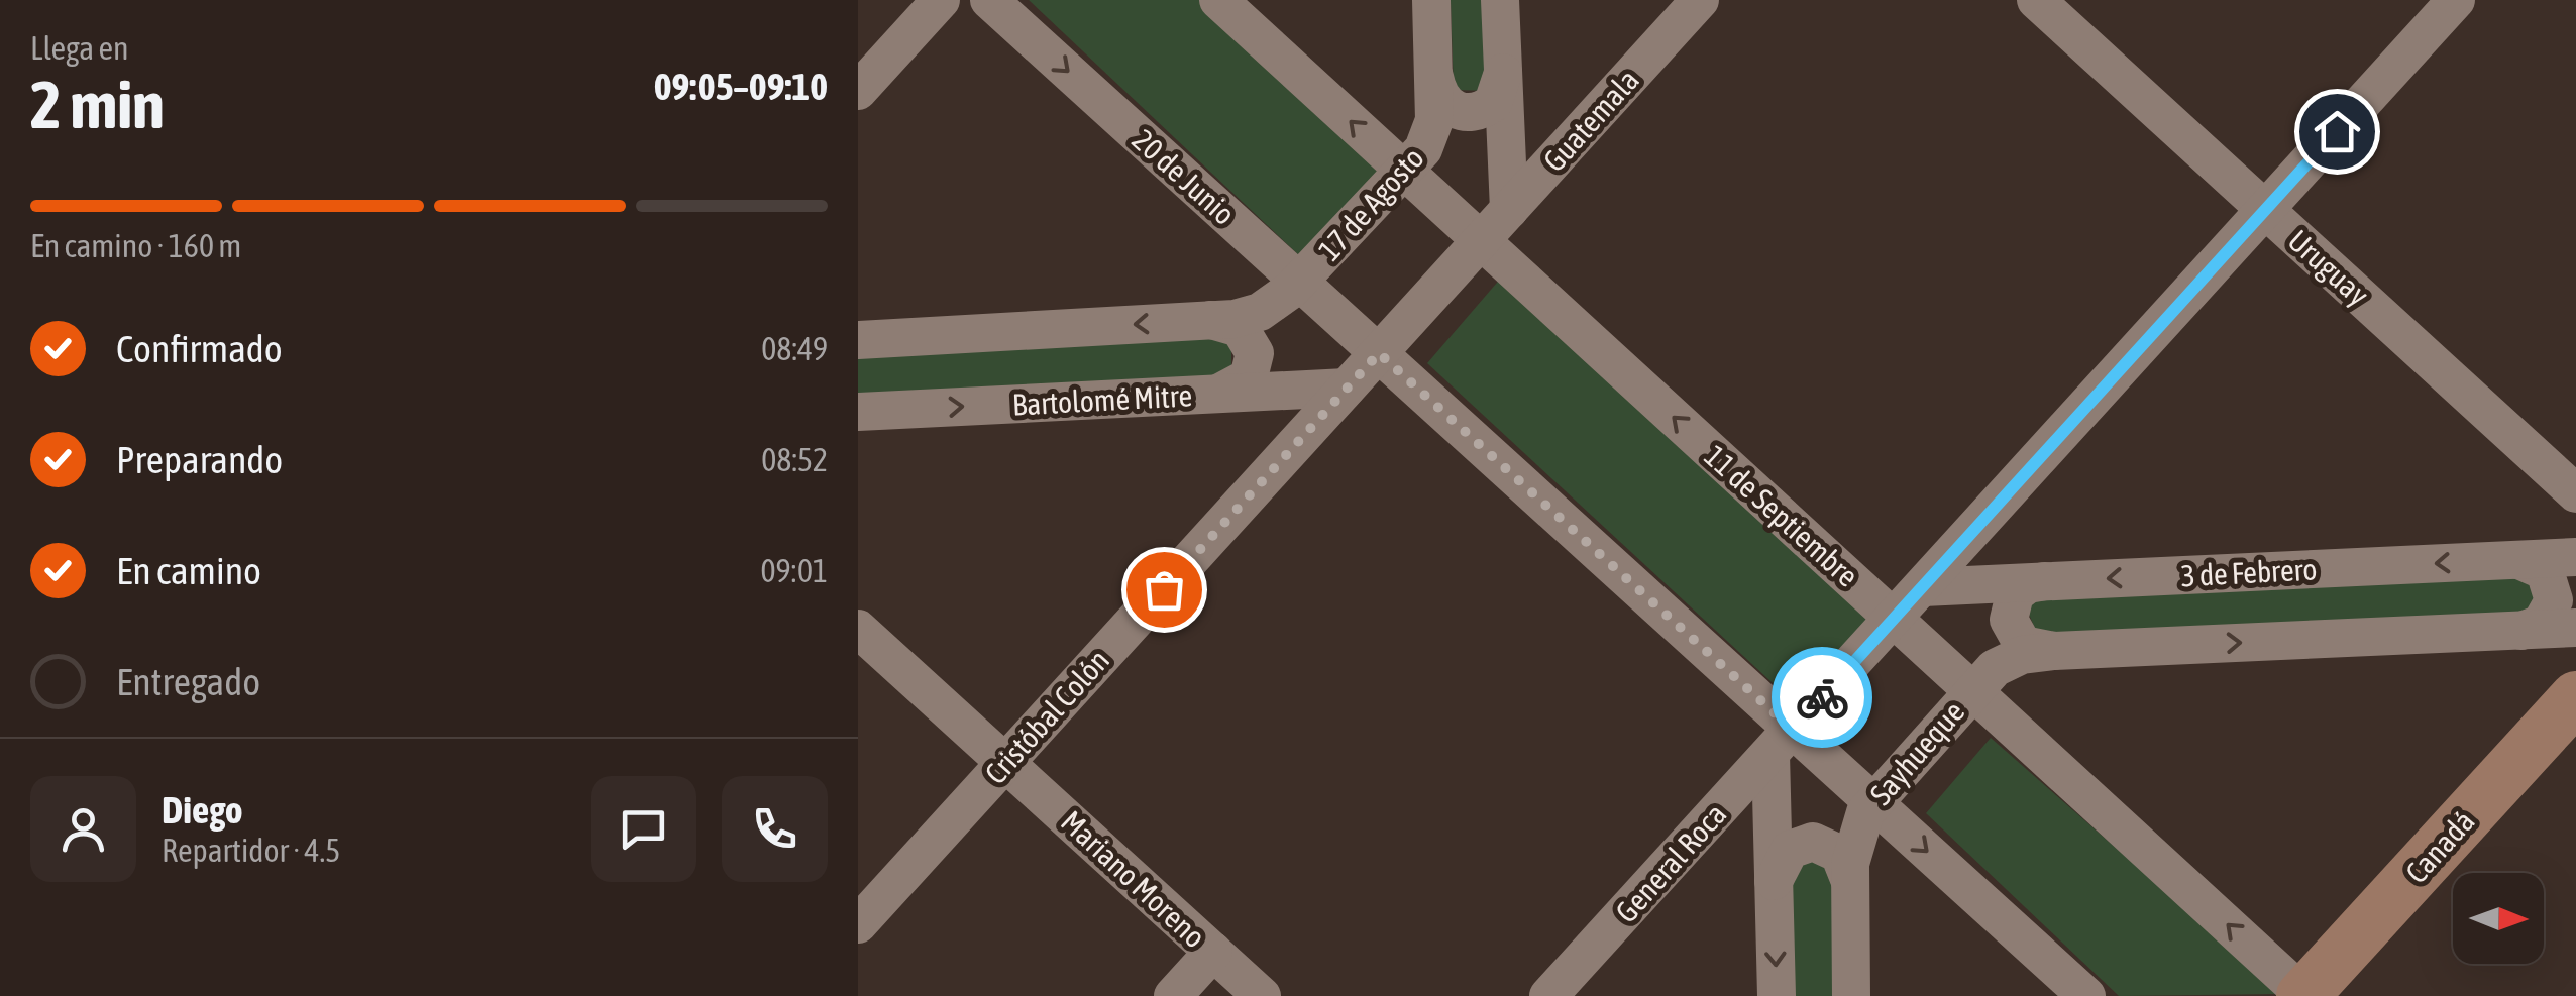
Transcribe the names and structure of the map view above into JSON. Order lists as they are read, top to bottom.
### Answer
{
  "streets": {
    "street": [
      "Guatemala",
      "20 de Junio",
      "17 de Agosto",
      "Uruguay",
      "Bartolomé Mitre",
      "11 de Septiembre",
      "3 de Febrero",
      "Cristóbal Colón",
      "Sayhueque",
      "Canadá",
      "General Roca",
      "Mariano Moreno"
    ]
  },
  "crossings": [
    ["Guatemala", "11 de Septiembre"],
    ["Guatemala", "Cristóbal Colón"],
    ["20 de Junio", "17 de Agosto"],
    ["20 de Junio", "Cristóbal Colón"],
    ["Uruguay", "General Roca"],
    ["Bartolomé Mitre", "Cristóbal Colón"],
    ["11 de Septiembre", "Cristóbal Colón"],
    ["11 de Septiembre", "Sayhueque"],
    ["11 de Septiembre", "Canadá"],
    ["11 de Septiembre", "General Roca"],
    ["3 de Febrero", "General Roca"],
    ["Cristóbal Colón", "Mariano Moreno"]
  ],
  "north": "right",
  "page": {
    "heading": ["2 min", "Llega en", "09:05–09:10"],
    "panel": ["Diego", "Repartidor · 4.5"],
    "bar": "En camino · 160 m",
    "list": [
      ["Confirmado", "08:49"],
      ["Preparando", "08:52"],
      ["En camino", "09:01"],
      "Entregado"
    ]
  }
}
